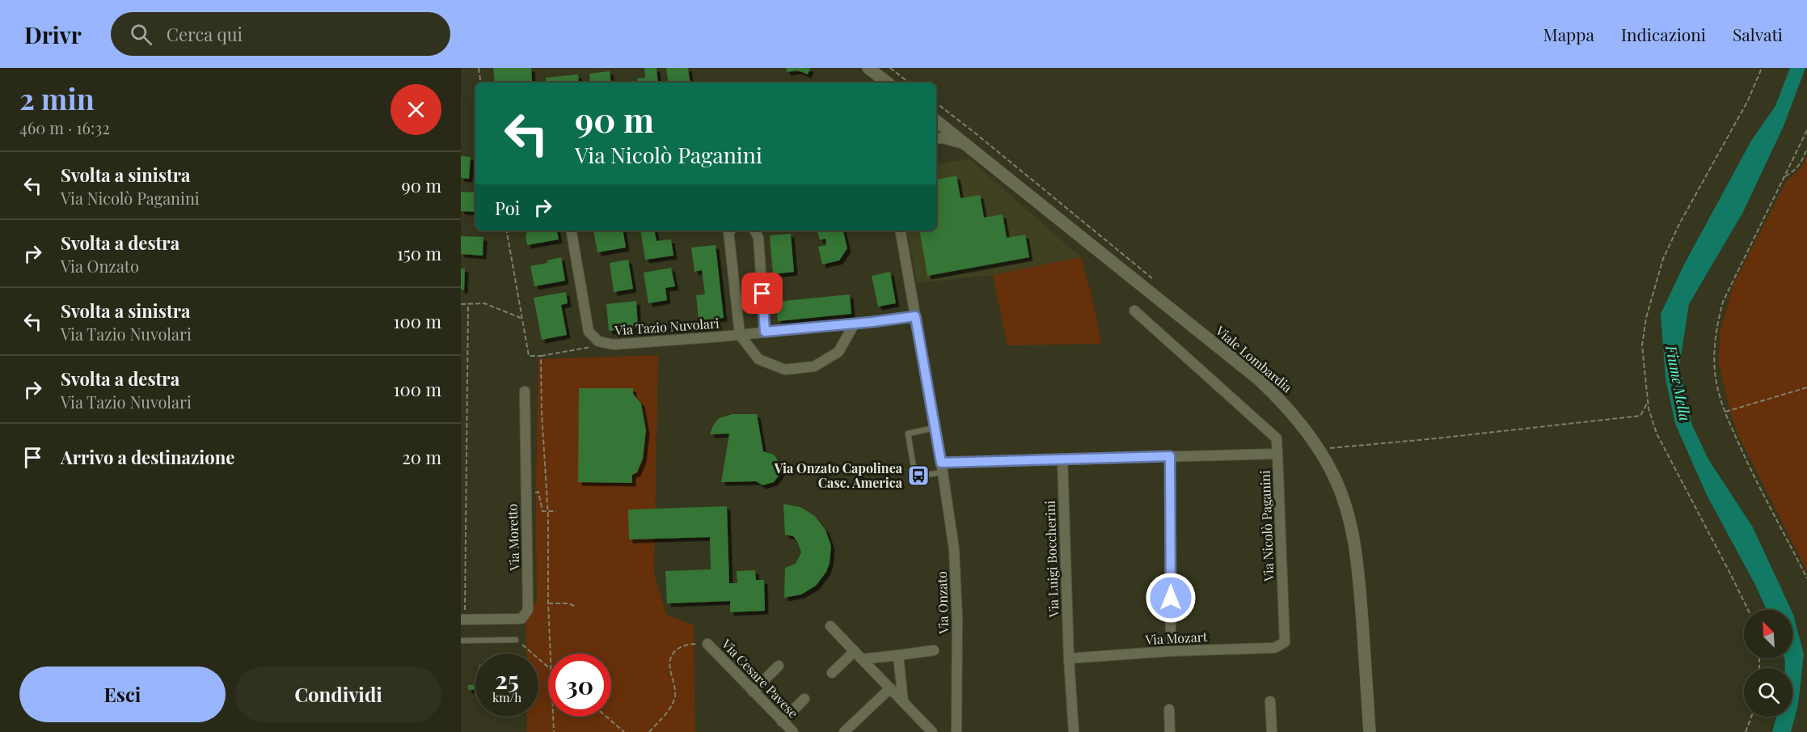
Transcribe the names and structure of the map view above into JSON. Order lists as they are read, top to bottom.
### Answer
{
  "streets": {
    "street": [
      "Via Tazio Nuvolari",
      "Viale Lombardia",
      "Via Nicolò Paganini",
      "Via Moretto",
      "Via Luigi Boccherini",
      "Via Onzato",
      "Via Mozart",
      "Via Cesare Pavese"
    ]
  },
  "crossings": [
    ["Via Tazio Nuvolari", "Via Onzato"],
    ["Via Nicolò Paganini", "Via Luigi Boccherini"],
    ["Via Nicolò Paganini", "Via Onzato"],
    ["Via Nicolò Paganini", "Via Mozart"],
    ["Via Luigi Boccherini", "Via Mozart"]
  ],
  "water": ["Fiume Mella"],
  "places": {
    "bus stop": ["Via Onzato Capolinea Casc. America"]
  },
  "north": "top left",
  "page": {
    "header": "Drivr",
    "search": "Cerca qui",
    "nav": ["Mappa", "Indicazioni", "Salvati"],
    "heading": ["2 min", "460 m · 16:32"],
    "turn": ["90 m", "Via Nicolò Paganini"],
    "list": [
      {
        "name": "Svolta a sinistra",
        "note": "Via Nicolò Paganini",
        "value": "90 m"
      },
      {
        "name": "Svolta a destra",
        "note": "Via Onzato",
        "value": "150 m"
      },
      {
        "name": "Svolta a sinistra",
        "note": "Via Tazio Nuvolari",
        "value": "100 m"
      },
      {
        "name": "Svolta a destra",
        "note": "Via Tazio Nuvolari",
        "value": "100 m"
      },
      {
        "name": "Arrivo a destinazione",
        "value": "20 m"
      }
    ],
    "then": "Poi",
    "speed": "25 km/h",
    "limit": "30",
    "buttons": ["Esci", "Condividi"]
  }
}
